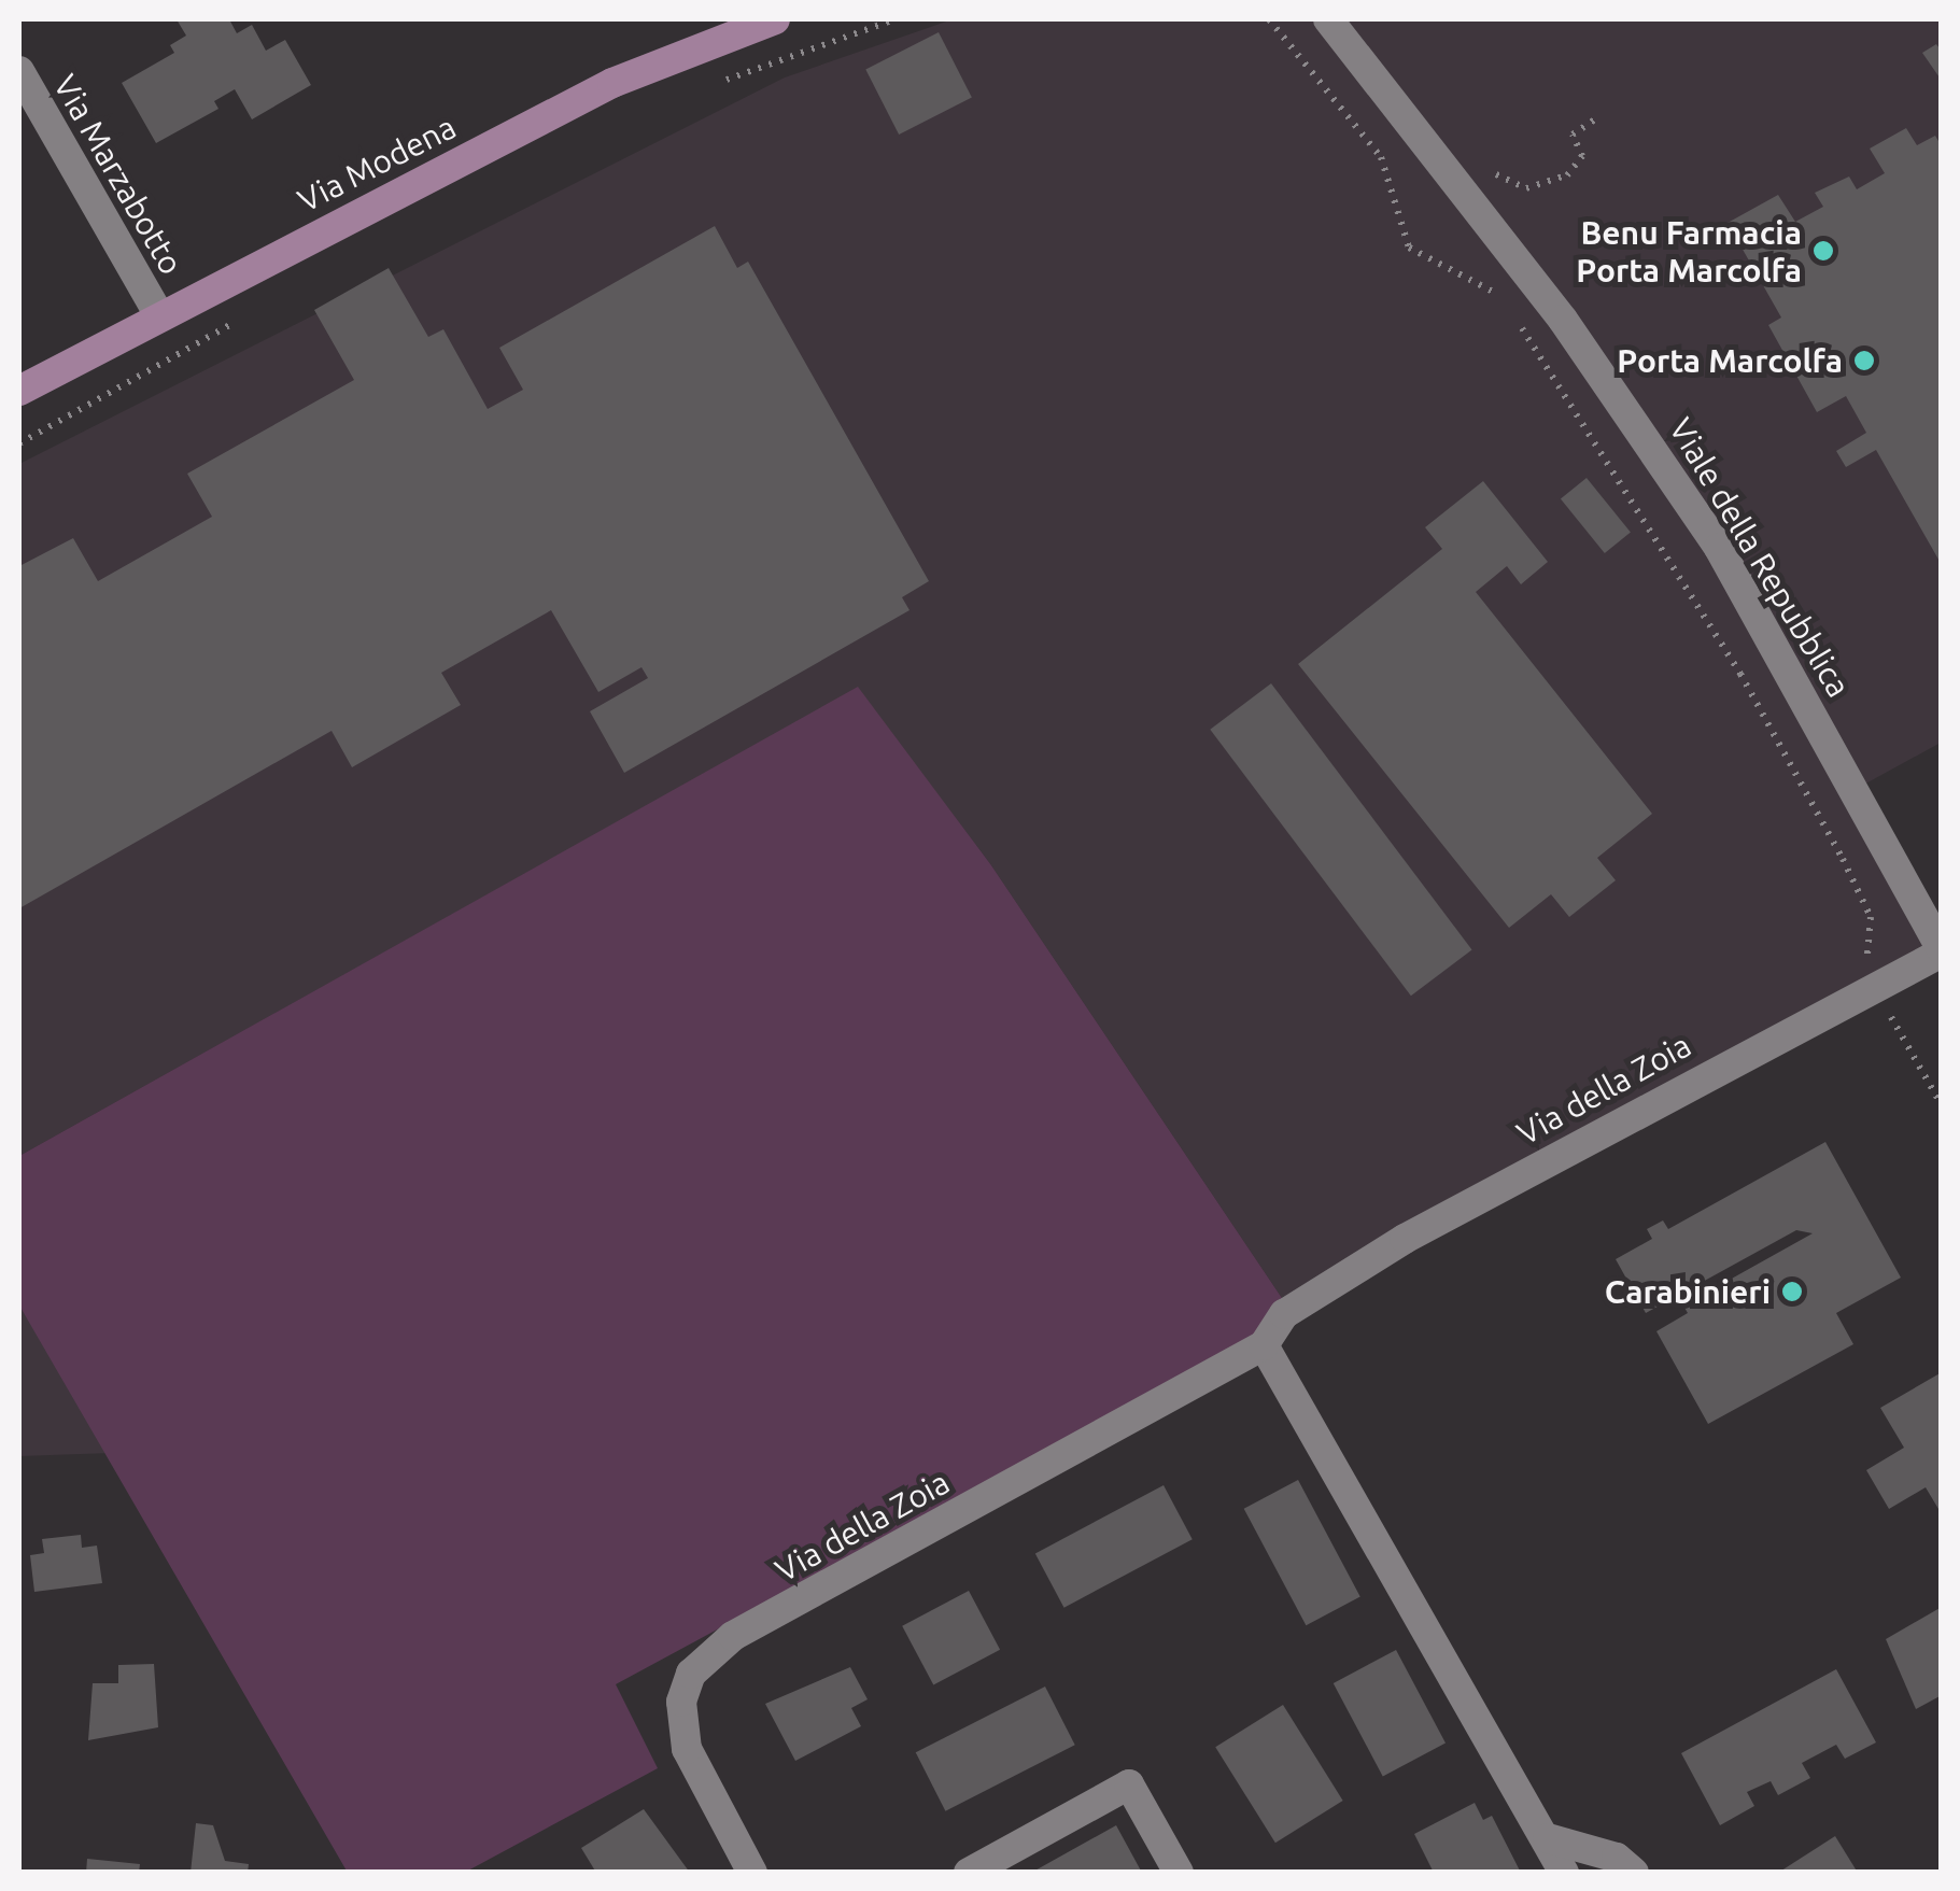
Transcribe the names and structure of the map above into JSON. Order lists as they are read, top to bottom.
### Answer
{
  "streets": {
    "main road": ["Via Modena"],
    "street": ["Via Marzabotto", "Viale della Repubblica", "Via della Zoia"]
  },
  "crossings": [
    ["Via Modena", "Via Marzabotto"],
    ["Viale della Repubblica", "Via della Zoia"]
  ],
  "places": ["Benu Farmacia Porta Marcolfa", "Porta Marcolfa", "Carabinieri"]
}
